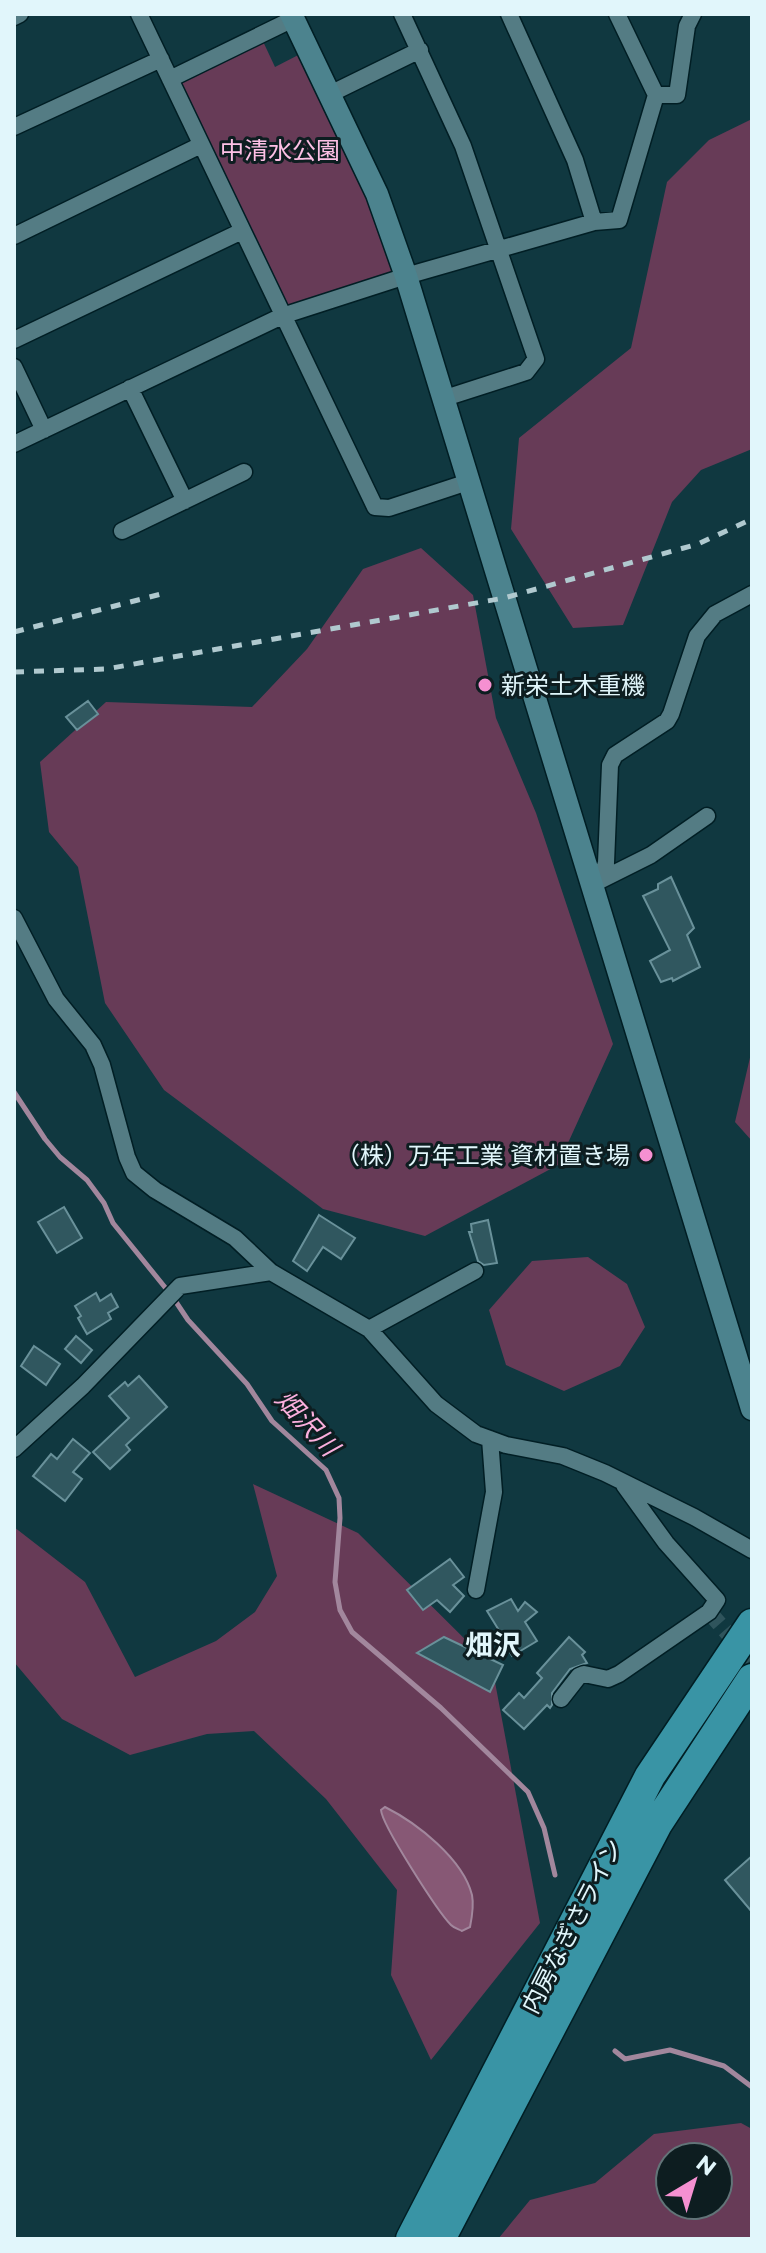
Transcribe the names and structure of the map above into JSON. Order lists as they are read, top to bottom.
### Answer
{
  "streets": {
    "highway": ["内房なぎさライン"]
  },
  "districts": ["畑沢"],
  "water": ["畑沢川"],
  "parks": ["中清水公園"],
  "places": ["新栄土木重機", "（株）万年工業 資材置き場"],
  "north": "top right"
}
